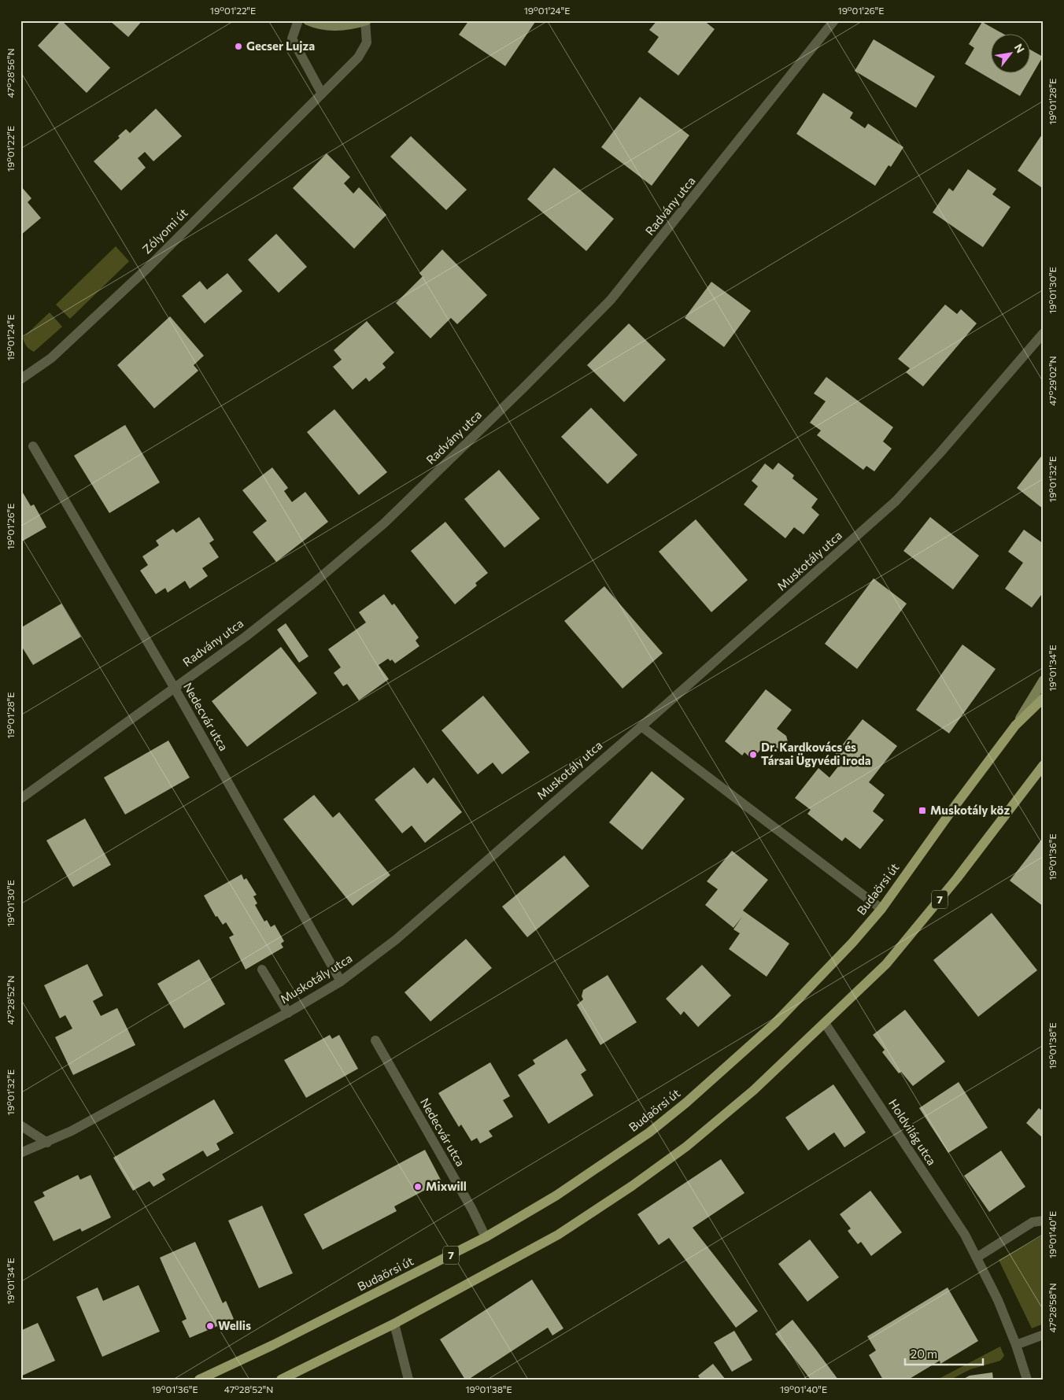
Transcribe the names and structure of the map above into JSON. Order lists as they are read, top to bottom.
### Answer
{
  "streets": {
    "main road": ["Budaörsi út", "7"],
    "street": [
      "Radvány utca",
      "Zólyomi út",
      "Muskotály utca",
      "Nedecvár utca",
      "Holdvilág utca"
    ]
  },
  "crossings": [
    ["Radvány utca", "Nedecvár utca"],
    ["Muskotály utca", "Nedecvár utca"],
    ["Nedecvár utca", "Budaörsi út"],
    ["7", "Holdvilág utca"]
  ],
  "places": {
    "other": [
      "Gecser Lujza",
      "Dr. Kardkovács és Társai Ügyvédi Iroda",
      "Mixwill",
      "Wellis"
    ],
    "transit": ["Muskotály köz"]
  },
  "scale_bar": "20 m",
  "north": "top right",
  "coordinates": [
    "19°01'22\"E",
    "19°01'24\"E",
    "19°01'26\"E",
    "47°28'56\"N",
    "19°01'28\"E",
    "19°01'30\"E",
    "47°29'02\"N",
    "19°01'32\"E",
    "19°01'34\"E",
    "19°01'36\"E",
    "47°28'52\"N",
    "19°01'38\"E",
    "19°01'40\"E",
    "47°28'58\"N"
  ]
}
